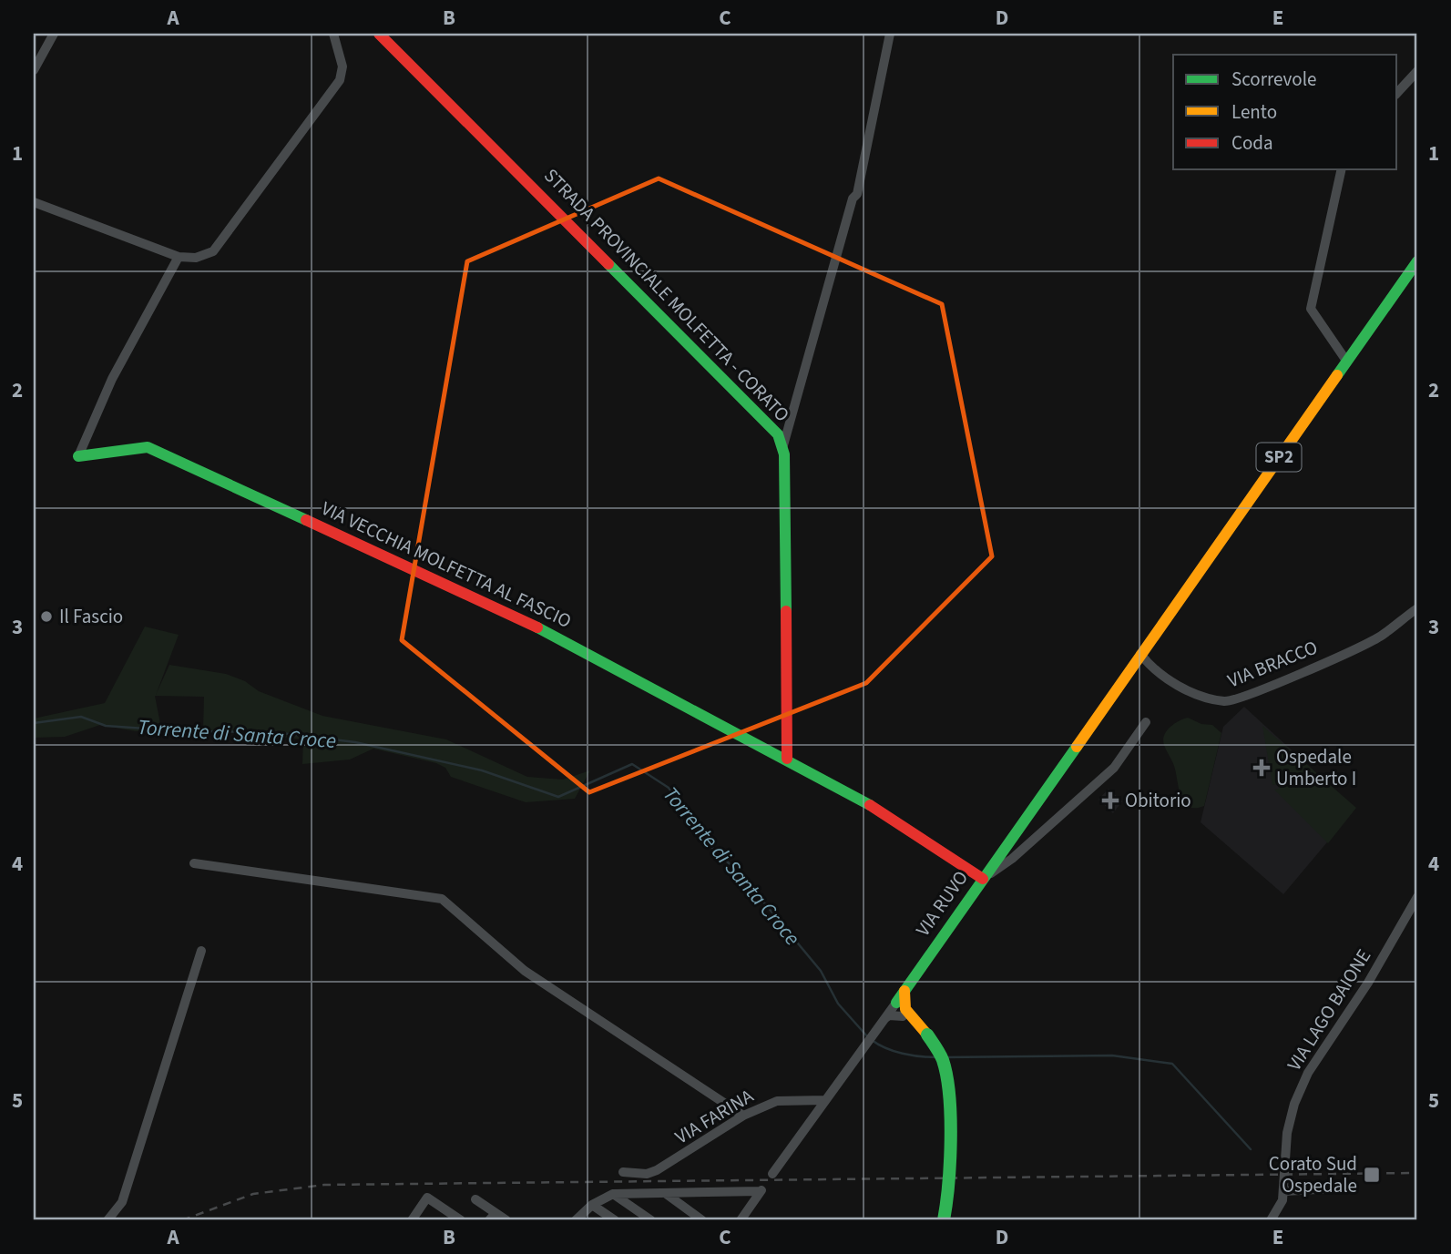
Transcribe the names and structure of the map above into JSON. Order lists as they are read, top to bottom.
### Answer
{
  "streets": {
    "street": [
      "STRADA PROVINCIALE MOLFETTA - CORATO",
      "SP2",
      "VIA VECCHIA MOLFETTA AL FASCIO",
      "VIA BRACCO",
      "VIA RUVO",
      "VIA LAGO BAIONE",
      "VIA FARINA"
    ]
  },
  "crossings": [
    ["STRADA PROVINCIALE MOLFETTA - CORATO", "VIA VECCHIA MOLFETTA AL FASCIO"],
    ["SP2", "VIA BRACCO"],
    ["SP2", "VIA RUVO"],
    ["VIA VECCHIA MOLFETTA AL FASCIO", "VIA RUVO"],
    ["VIA BRACCO", "VIA RUVO"],
    ["VIA RUVO", "VIA FARINA"]
  ],
  "water": ["Torrente di Santa Croce"],
  "places": {
    "other": ["Il Fascio"],
    "health": ["Ospedale Umberto I", "Obitorio"],
    "transit": ["Corato Sud Ospedale"]
  },
  "legend": ["Scorrevole", "Lento", "Coda"],
  "grid": {
    "columns": [
      "A",
      "B",
      "C",
      "D",
      "E"
    ],
    "rows": [
      "1",
      "2",
      "3",
      "4",
      "5"
    ]
  }
}
